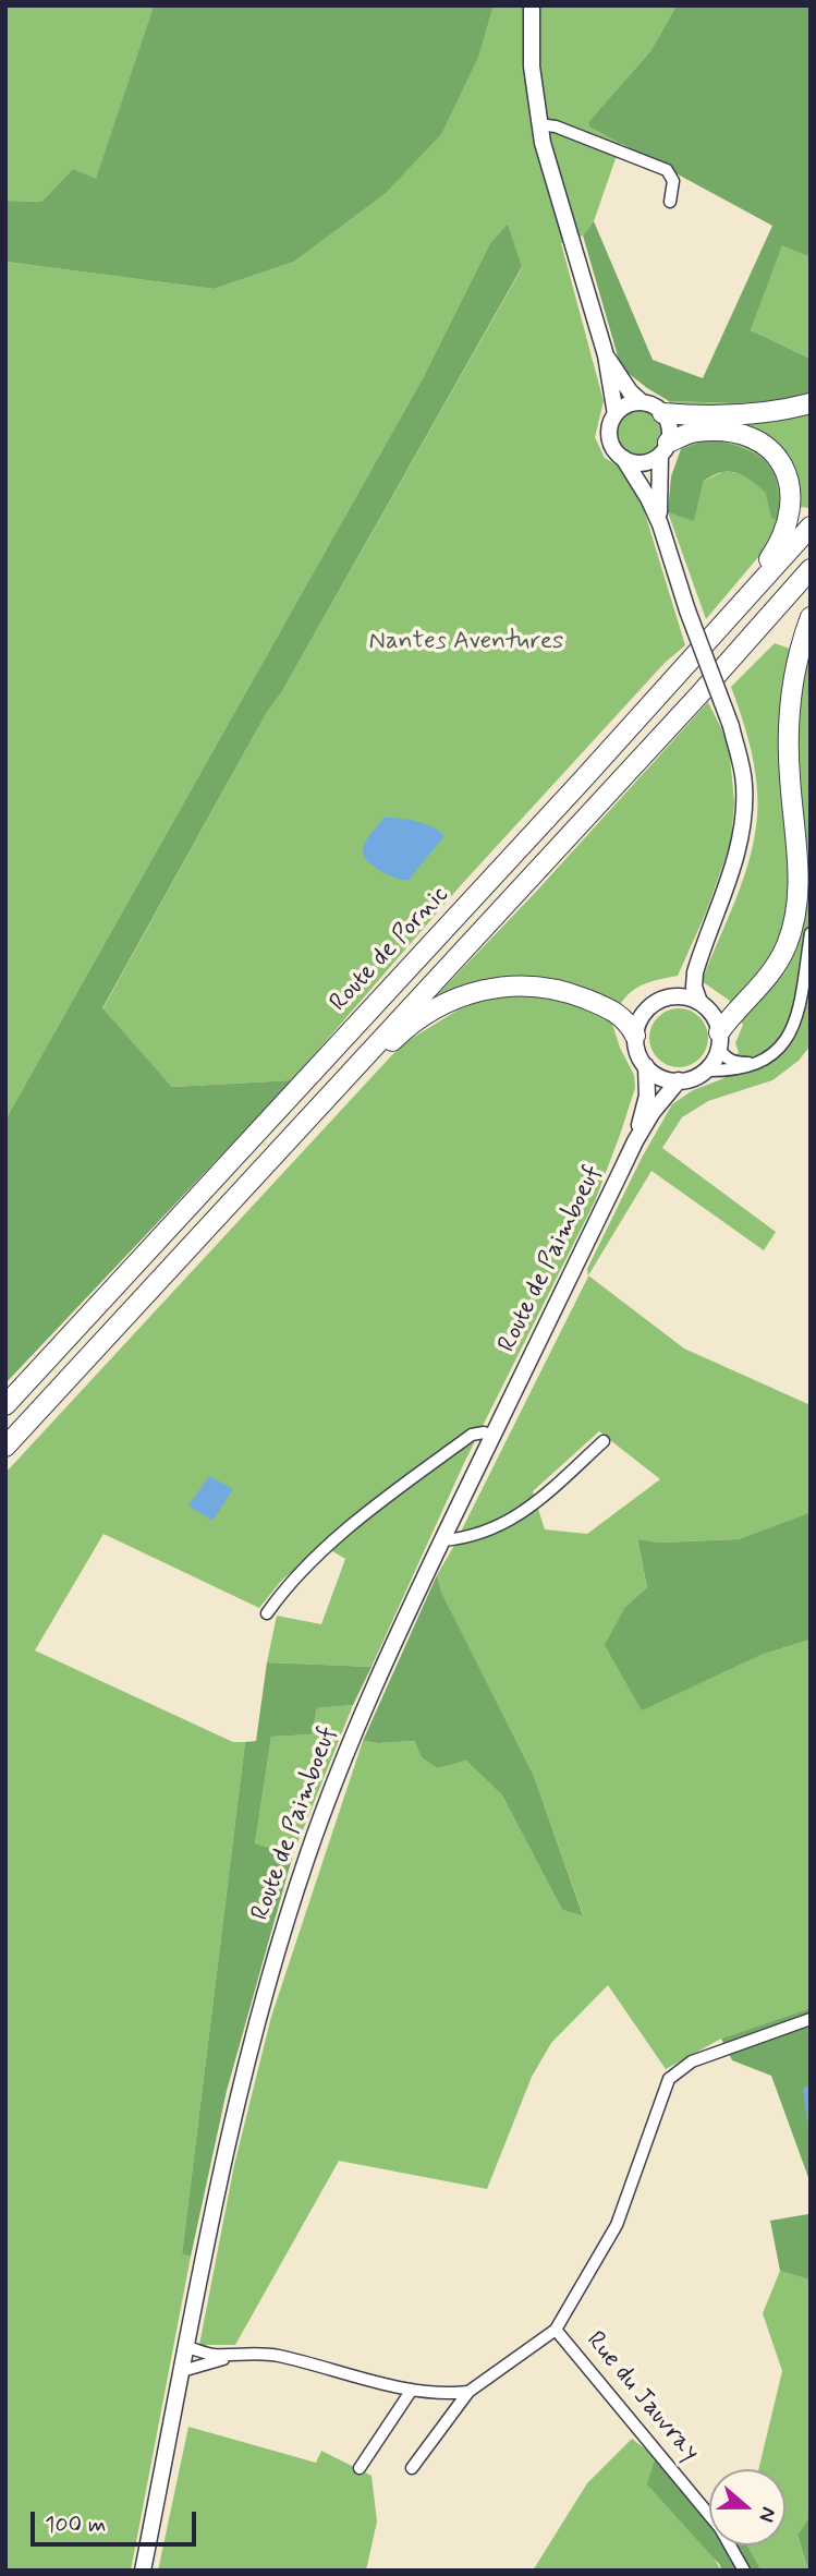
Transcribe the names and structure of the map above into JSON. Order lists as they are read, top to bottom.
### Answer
{
  "streets": {
    "highway": ["Route de Pornic"],
    "street": ["Route de Paimboeuf", "Rue du Jauvray"]
  },
  "parks": ["Nantes Aventures"],
  "scale_bar": "100 m",
  "north": "right"
}
